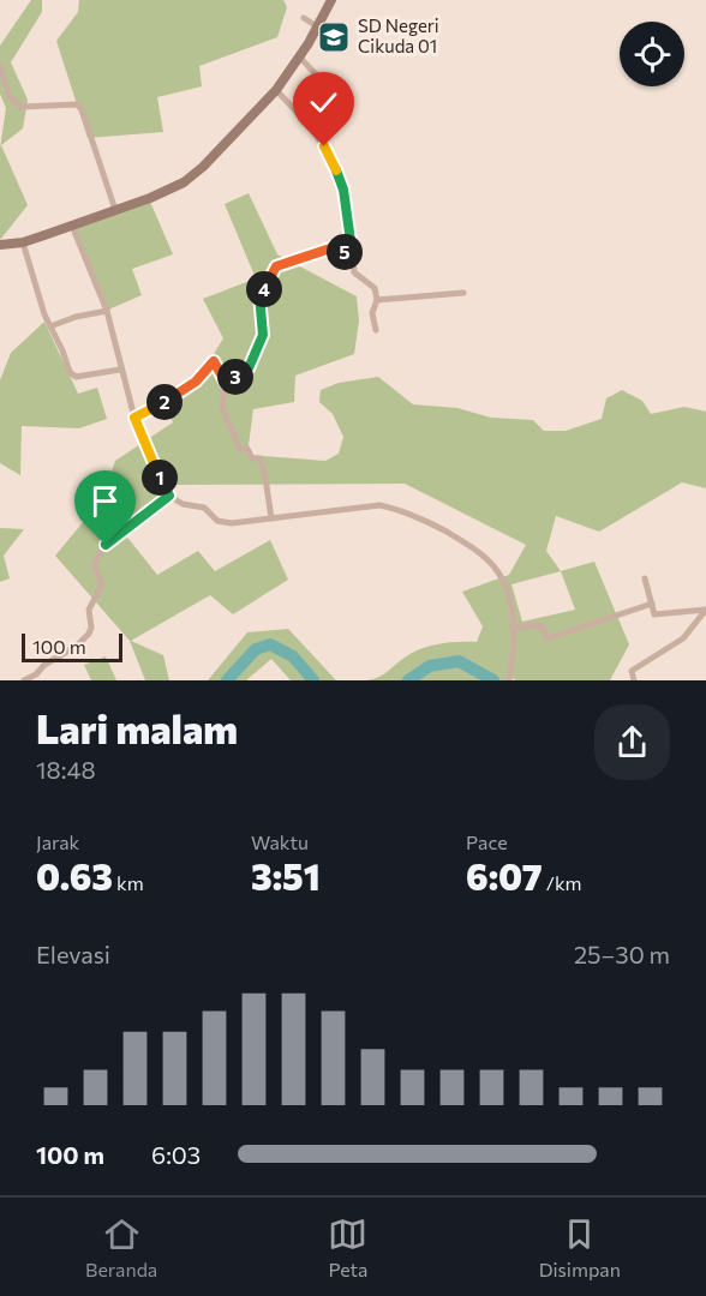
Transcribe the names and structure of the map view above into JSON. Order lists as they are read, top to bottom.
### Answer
{
  "places": {
    "school or university": ["SD Negeri Cikuda 01"]
  },
  "scale_bar": "100 m",
  "page": {
    "pins": [
      "5",
      "4",
      "3",
      "2",
      "1"
    ],
    "scale": "100 m",
    "heading": ["Lari malam", "18:48"],
    "stats": [
      ["Jarak", "0.63 km"],
      ["Waktu", "3:51"],
      ["Pace", "6:07 /km"]
    ],
    "chart": ["Elevasi", "25–30 m"],
    "list": [
      {
        "name": "100 m",
        "note": "6:03"
      }
    ],
    "tabs": ["Beranda", "Peta", "Disimpan"]
  }
}
